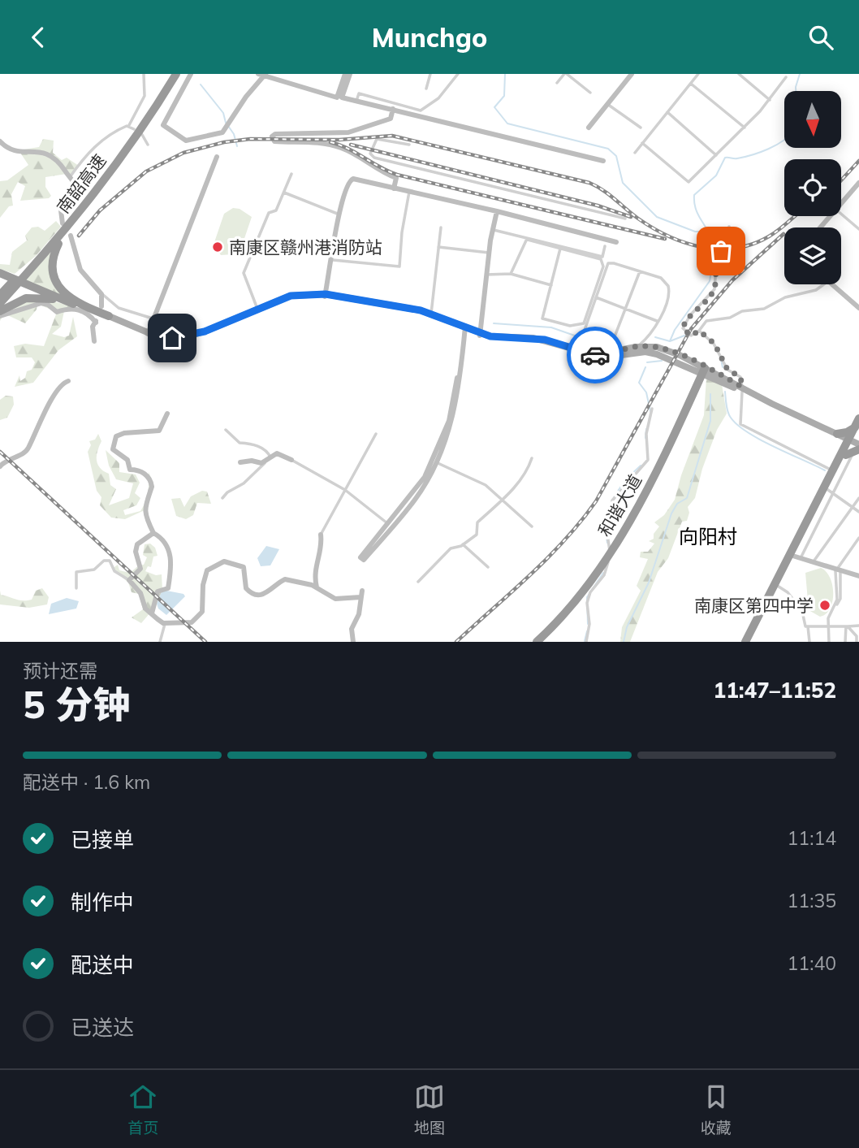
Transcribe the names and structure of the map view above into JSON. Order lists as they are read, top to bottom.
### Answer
{
  "streets": {
    "highway": ["南韶高速", "和谐大道"]
  },
  "districts": ["向阳村"],
  "places": ["南康区赣州港消防站", "南康区第四中学"],
  "north": "bottom",
  "page": {
    "header": "Munchgo",
    "heading": ["5 分钟", "预计还需", "11:47–11:52"],
    "bar": "配送中 · 1.6 km",
    "list": [
      ["已接单", "11:14"],
      ["制作中", "11:35"],
      ["配送中", "11:40"],
      "已送达"
    ],
    "tabs": ["首页", "地图", "收藏"]
  }
}
